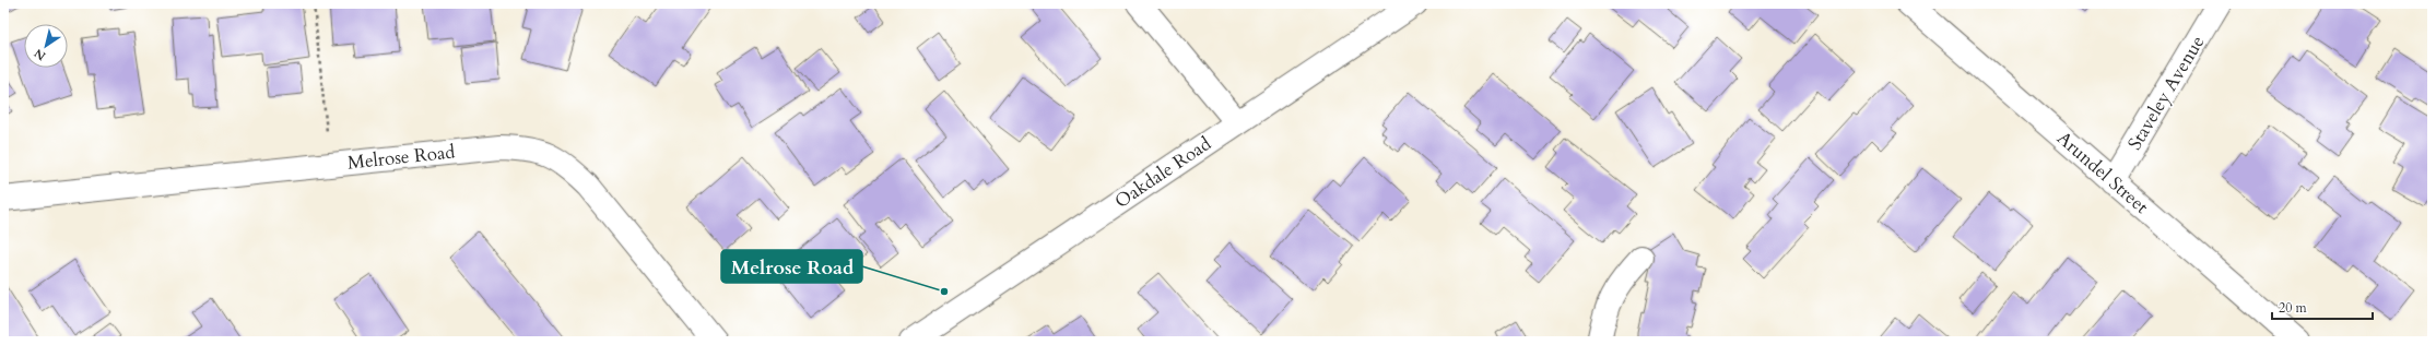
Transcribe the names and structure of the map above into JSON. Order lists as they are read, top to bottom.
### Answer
{
  "streets": {
    "street": [
      "Staveley Avenue",
      "Melrose Road",
      "Oakdale Road",
      "Arundel Street"
    ]
  },
  "crossings": [
    ["Staveley Avenue", "Arundel Street"]
  ],
  "places": ["Melrose Road"],
  "scale_bar": "20 m",
  "north": "bottom left"
}
